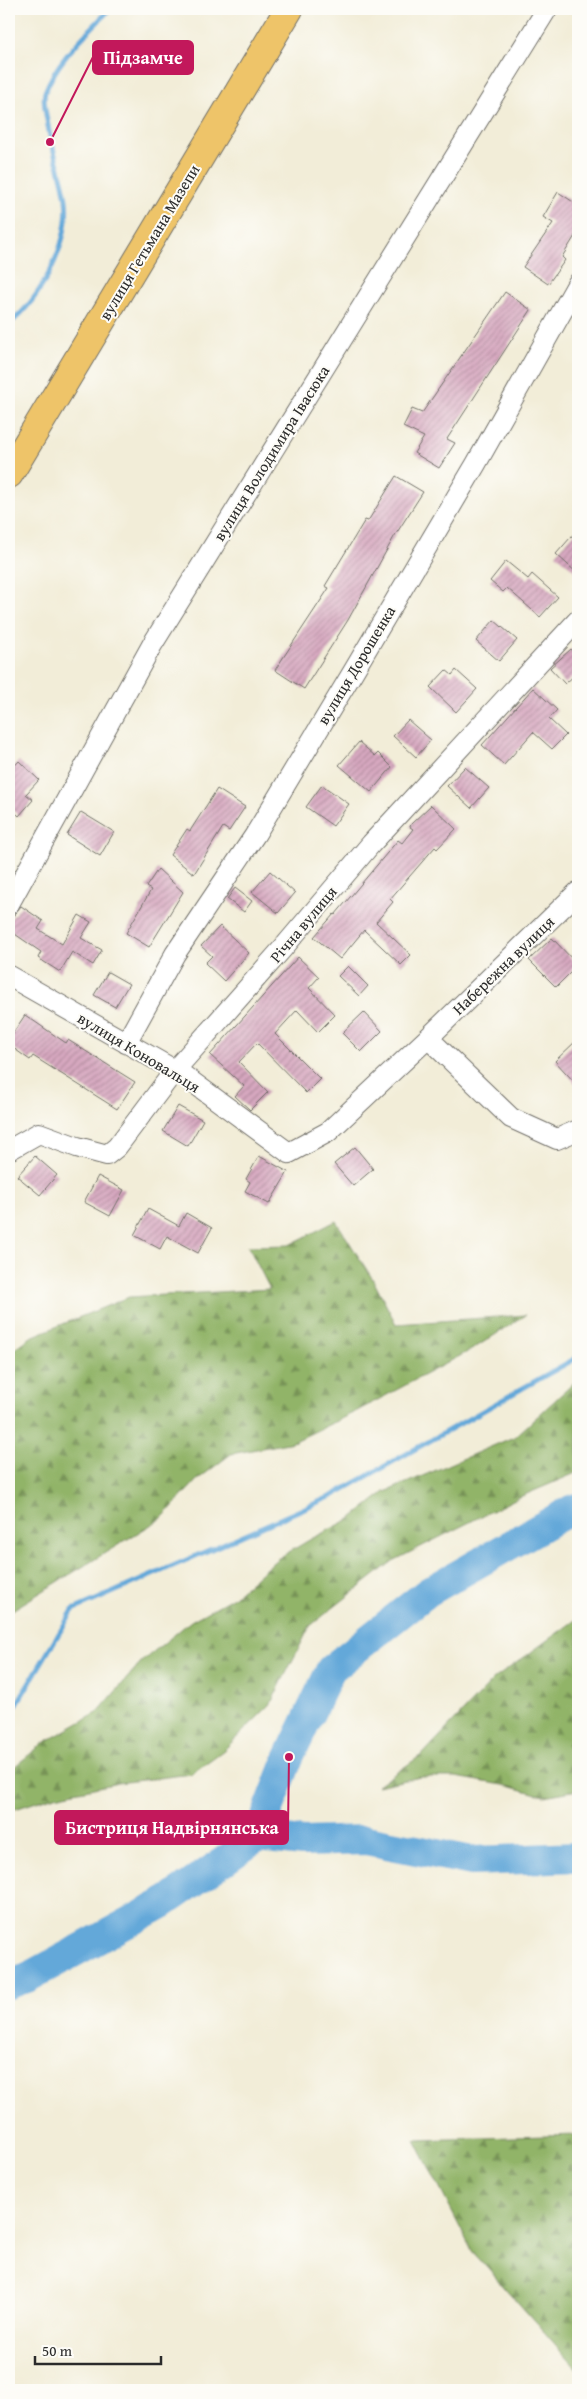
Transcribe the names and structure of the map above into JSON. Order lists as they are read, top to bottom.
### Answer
{
  "streets": {
    "main road": ["вулиця Гетьмана Мазепи"],
    "street": [
      "вулиця Володимира Івасюка",
      "вулиця Дорошенка",
      "Річна вулиця",
      "Набережна вулиця",
      "вулиця Коновальця"
    ]
  },
  "crossings": [
    ["вулиця Дорошенка", "вулиця Коновальця"],
    ["Річна вулиця", "вулиця Коновальця"],
    ["Набережна вулиця", "вулиця Коновальця"]
  ],
  "places": ["Підзамче", "Бистриця Надвірнянська"],
  "scale_bar": "50 m"
}
